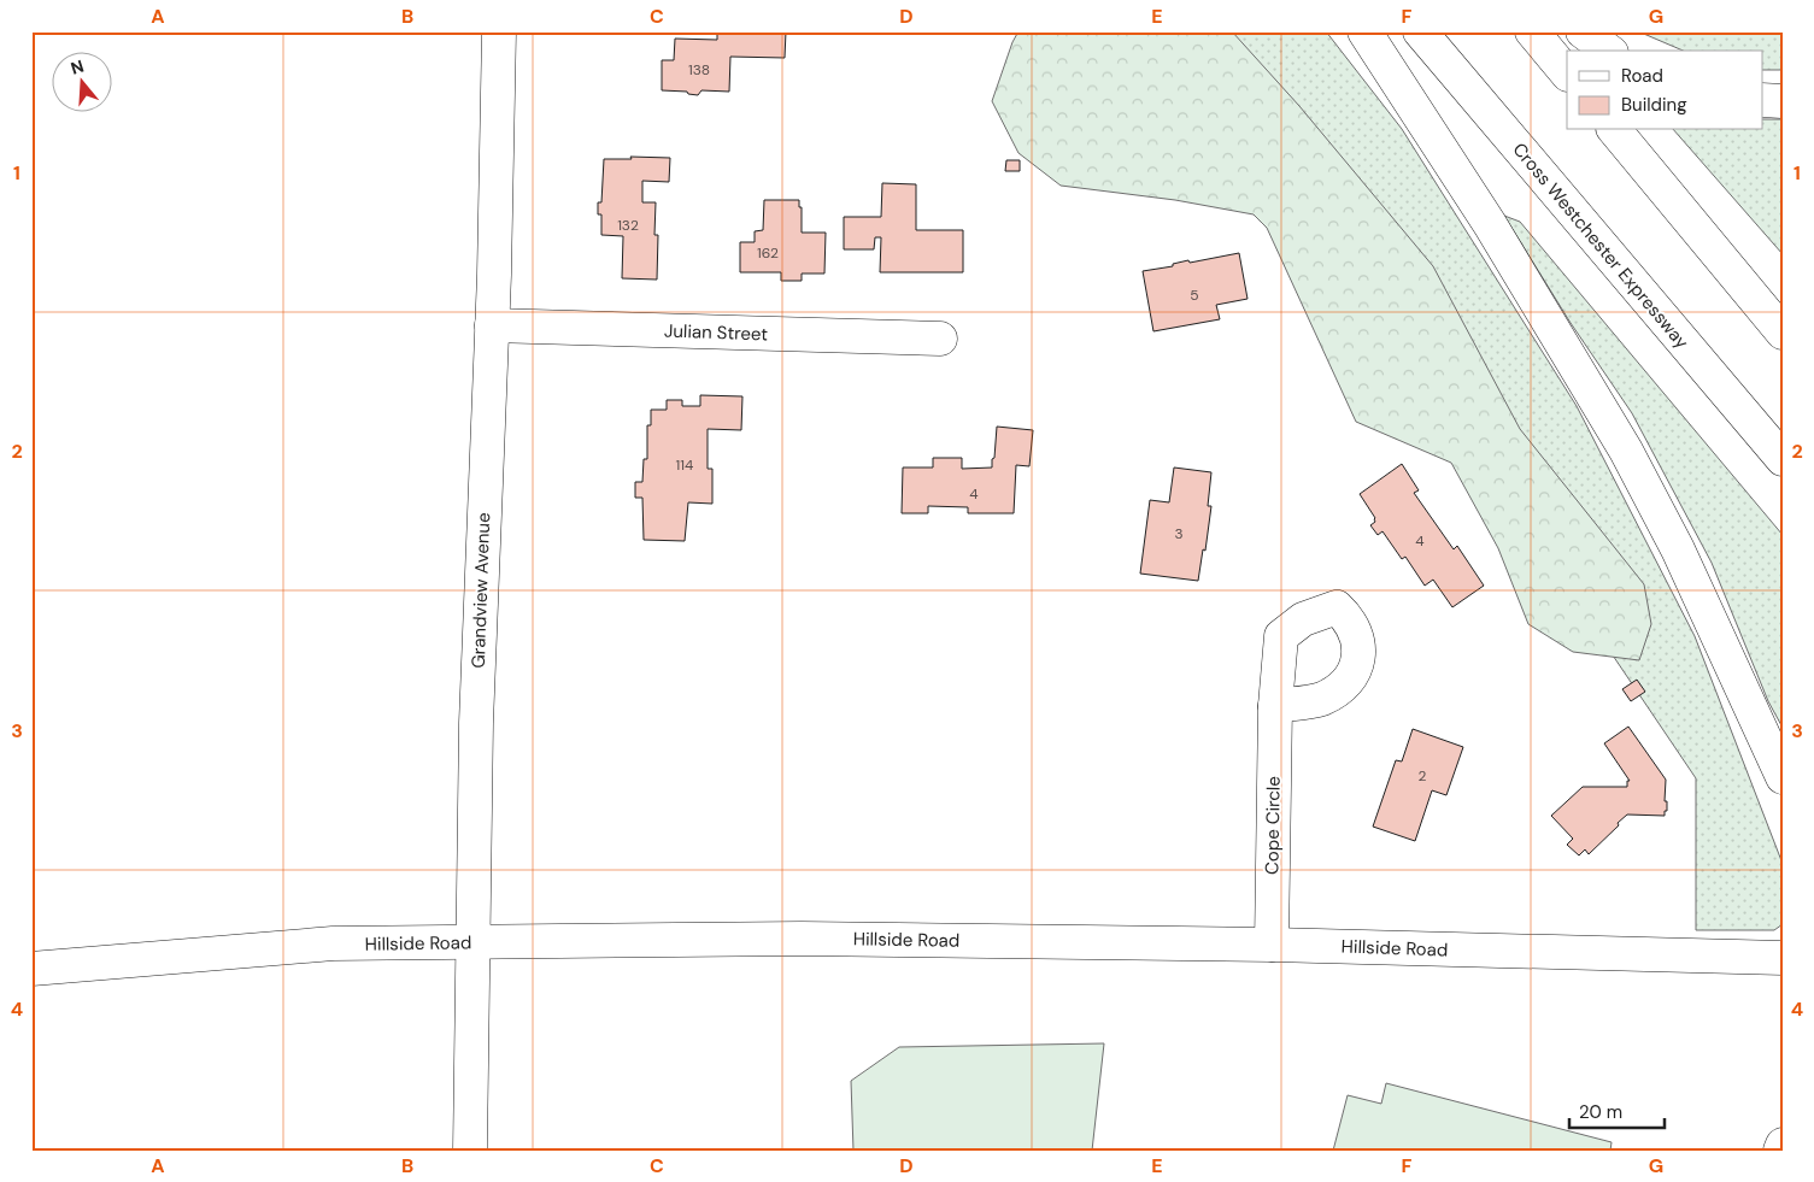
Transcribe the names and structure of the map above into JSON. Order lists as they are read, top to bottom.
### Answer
{
  "streets": {
    "main road": [
      "Cross Westchester Expressway",
      "Julian Street",
      "Grandview Avenue",
      "Cope Circle",
      "Hillside Road"
    ]
  },
  "crossings": [
    ["Julian Street", "Grandview Avenue"],
    ["Grandview Avenue", "Hillside Road"],
    ["Cope Circle", "Hillside Road"]
  ],
  "house_numbers": [
    "138",
    "132",
    "162",
    "5",
    "114",
    "4",
    "3",
    "4",
    "2"
  ],
  "legend": ["Road", "Building"],
  "scale_bar": "20 m",
  "north": "top",
  "grid": {
    "columns": [
      "A",
      "B",
      "C",
      "D",
      "E",
      "F",
      "G"
    ],
    "rows": [
      "1",
      "2",
      "3",
      "4"
    ]
  }
}
